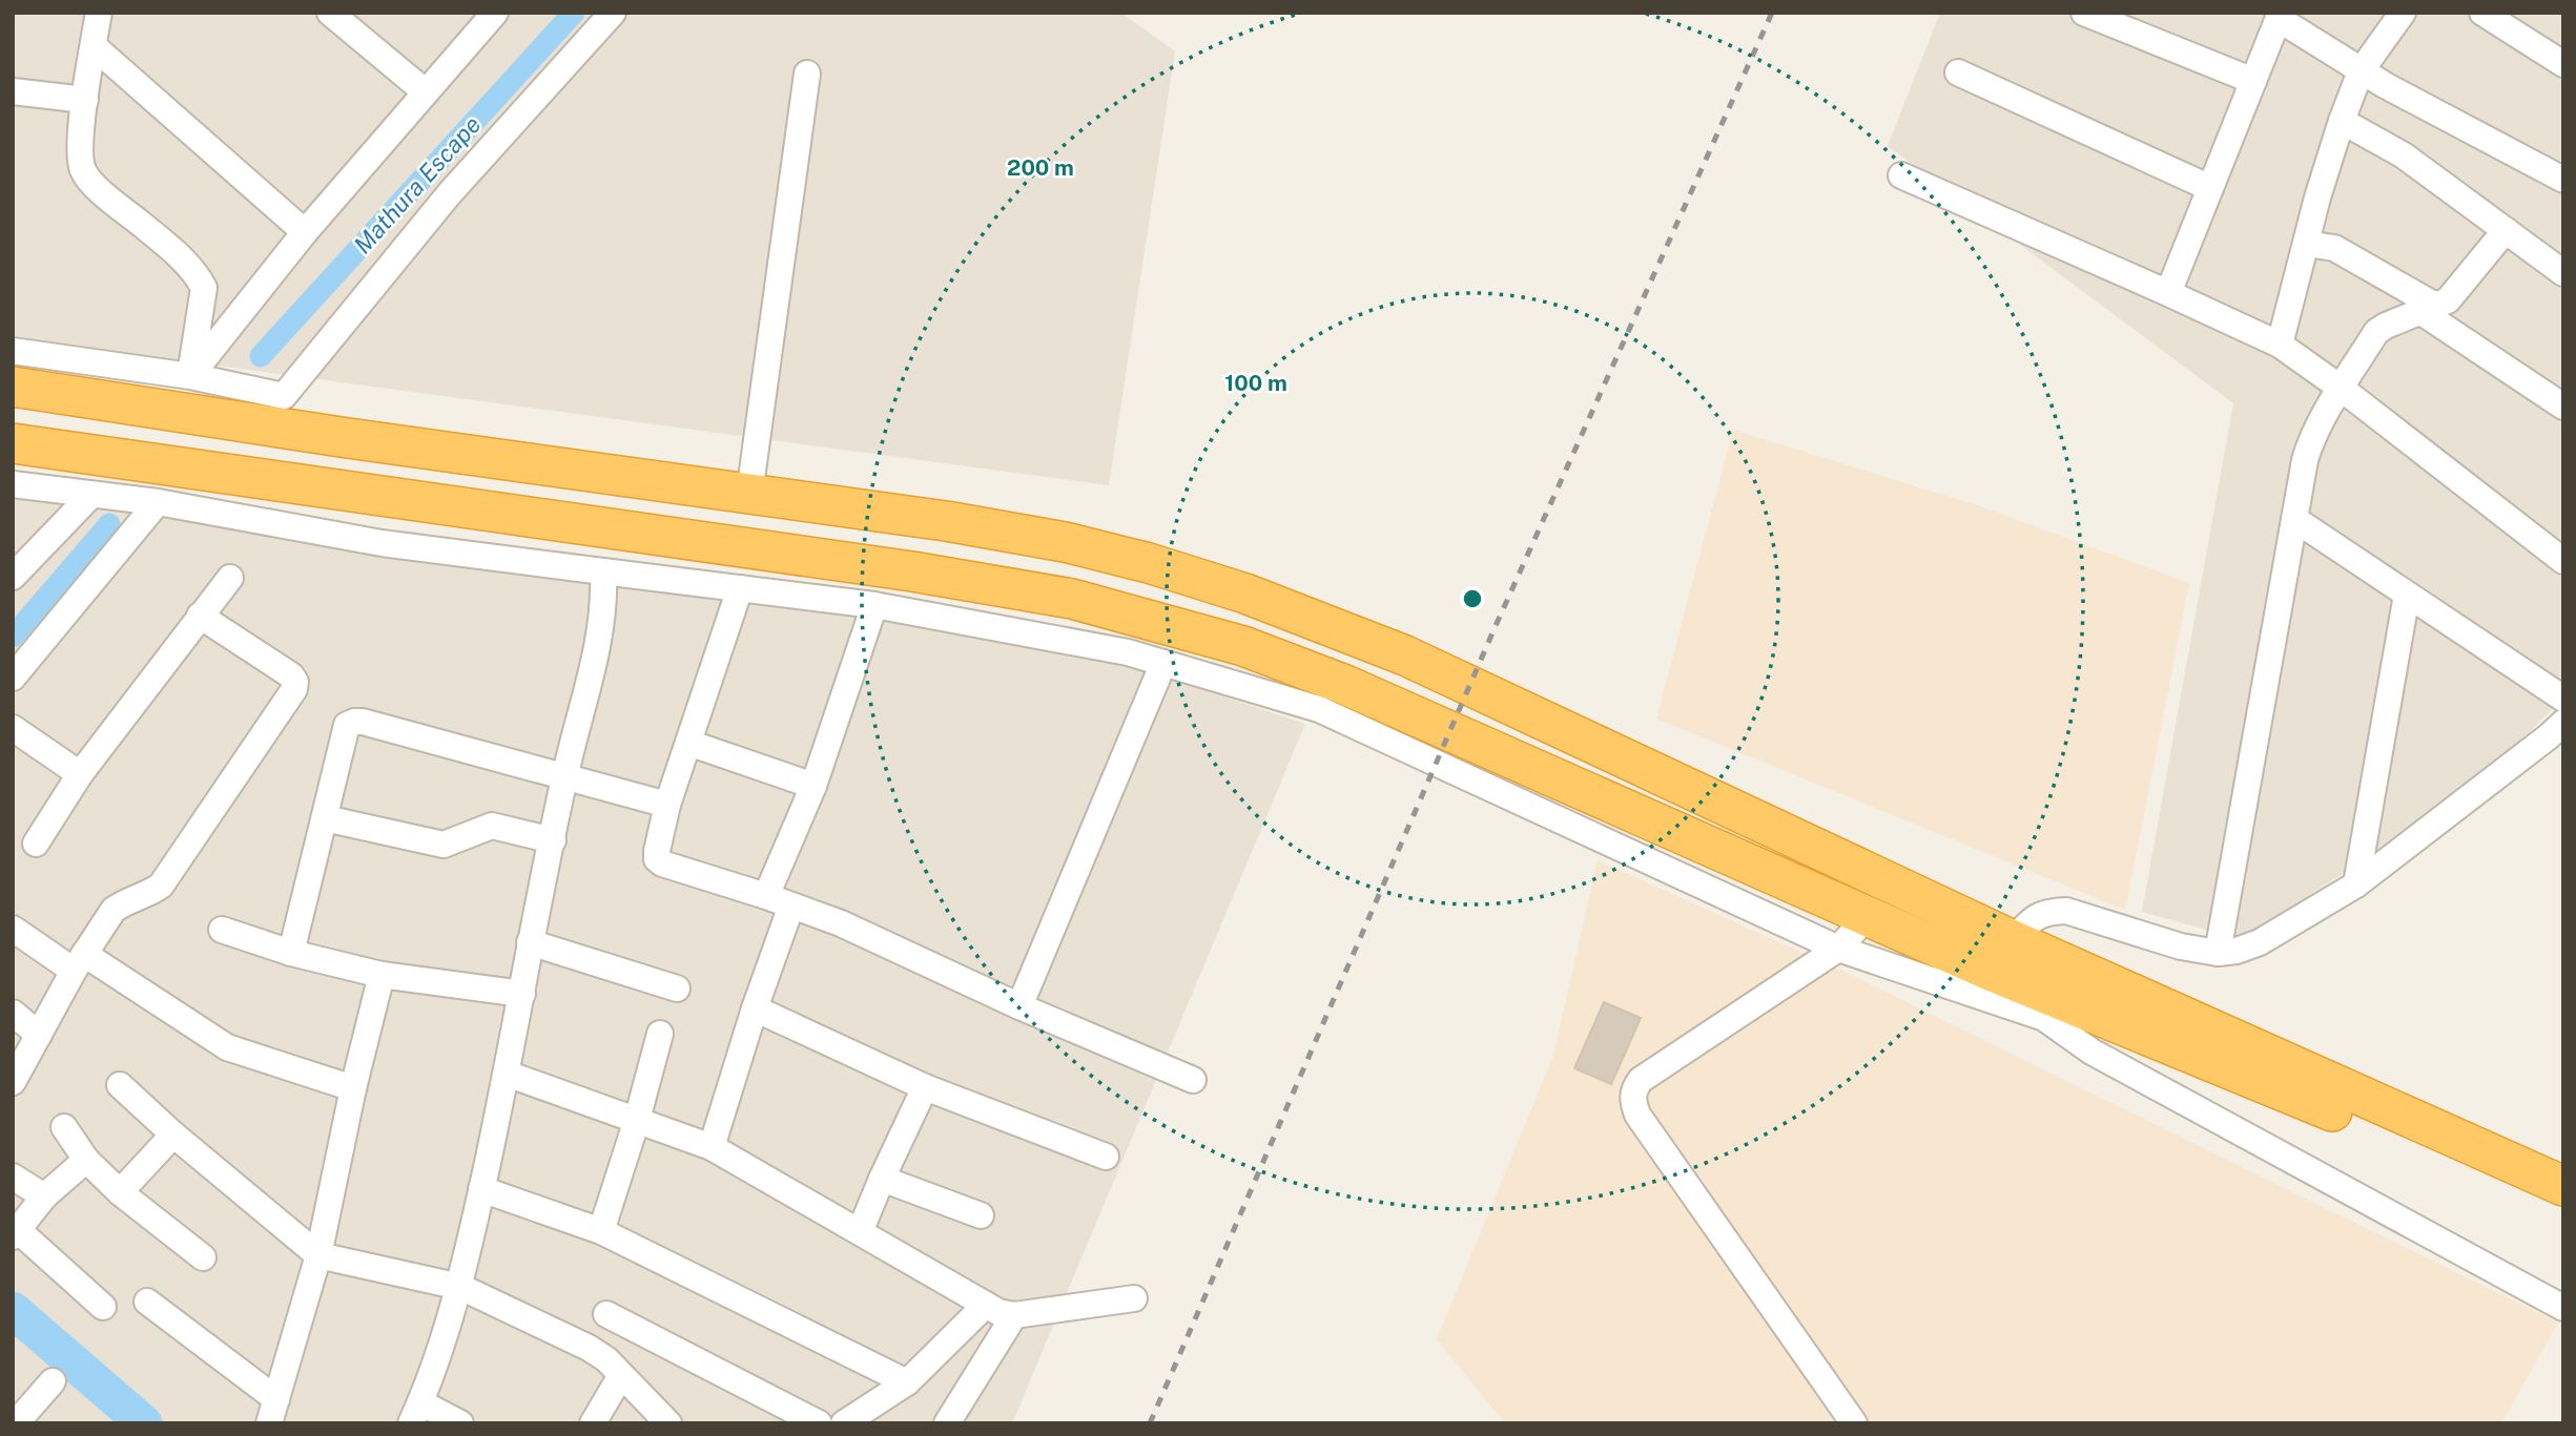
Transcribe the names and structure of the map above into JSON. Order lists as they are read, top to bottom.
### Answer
{
  "water": ["Mathura Escape"],
  "rings": ["200 m", "100 m"]
}
